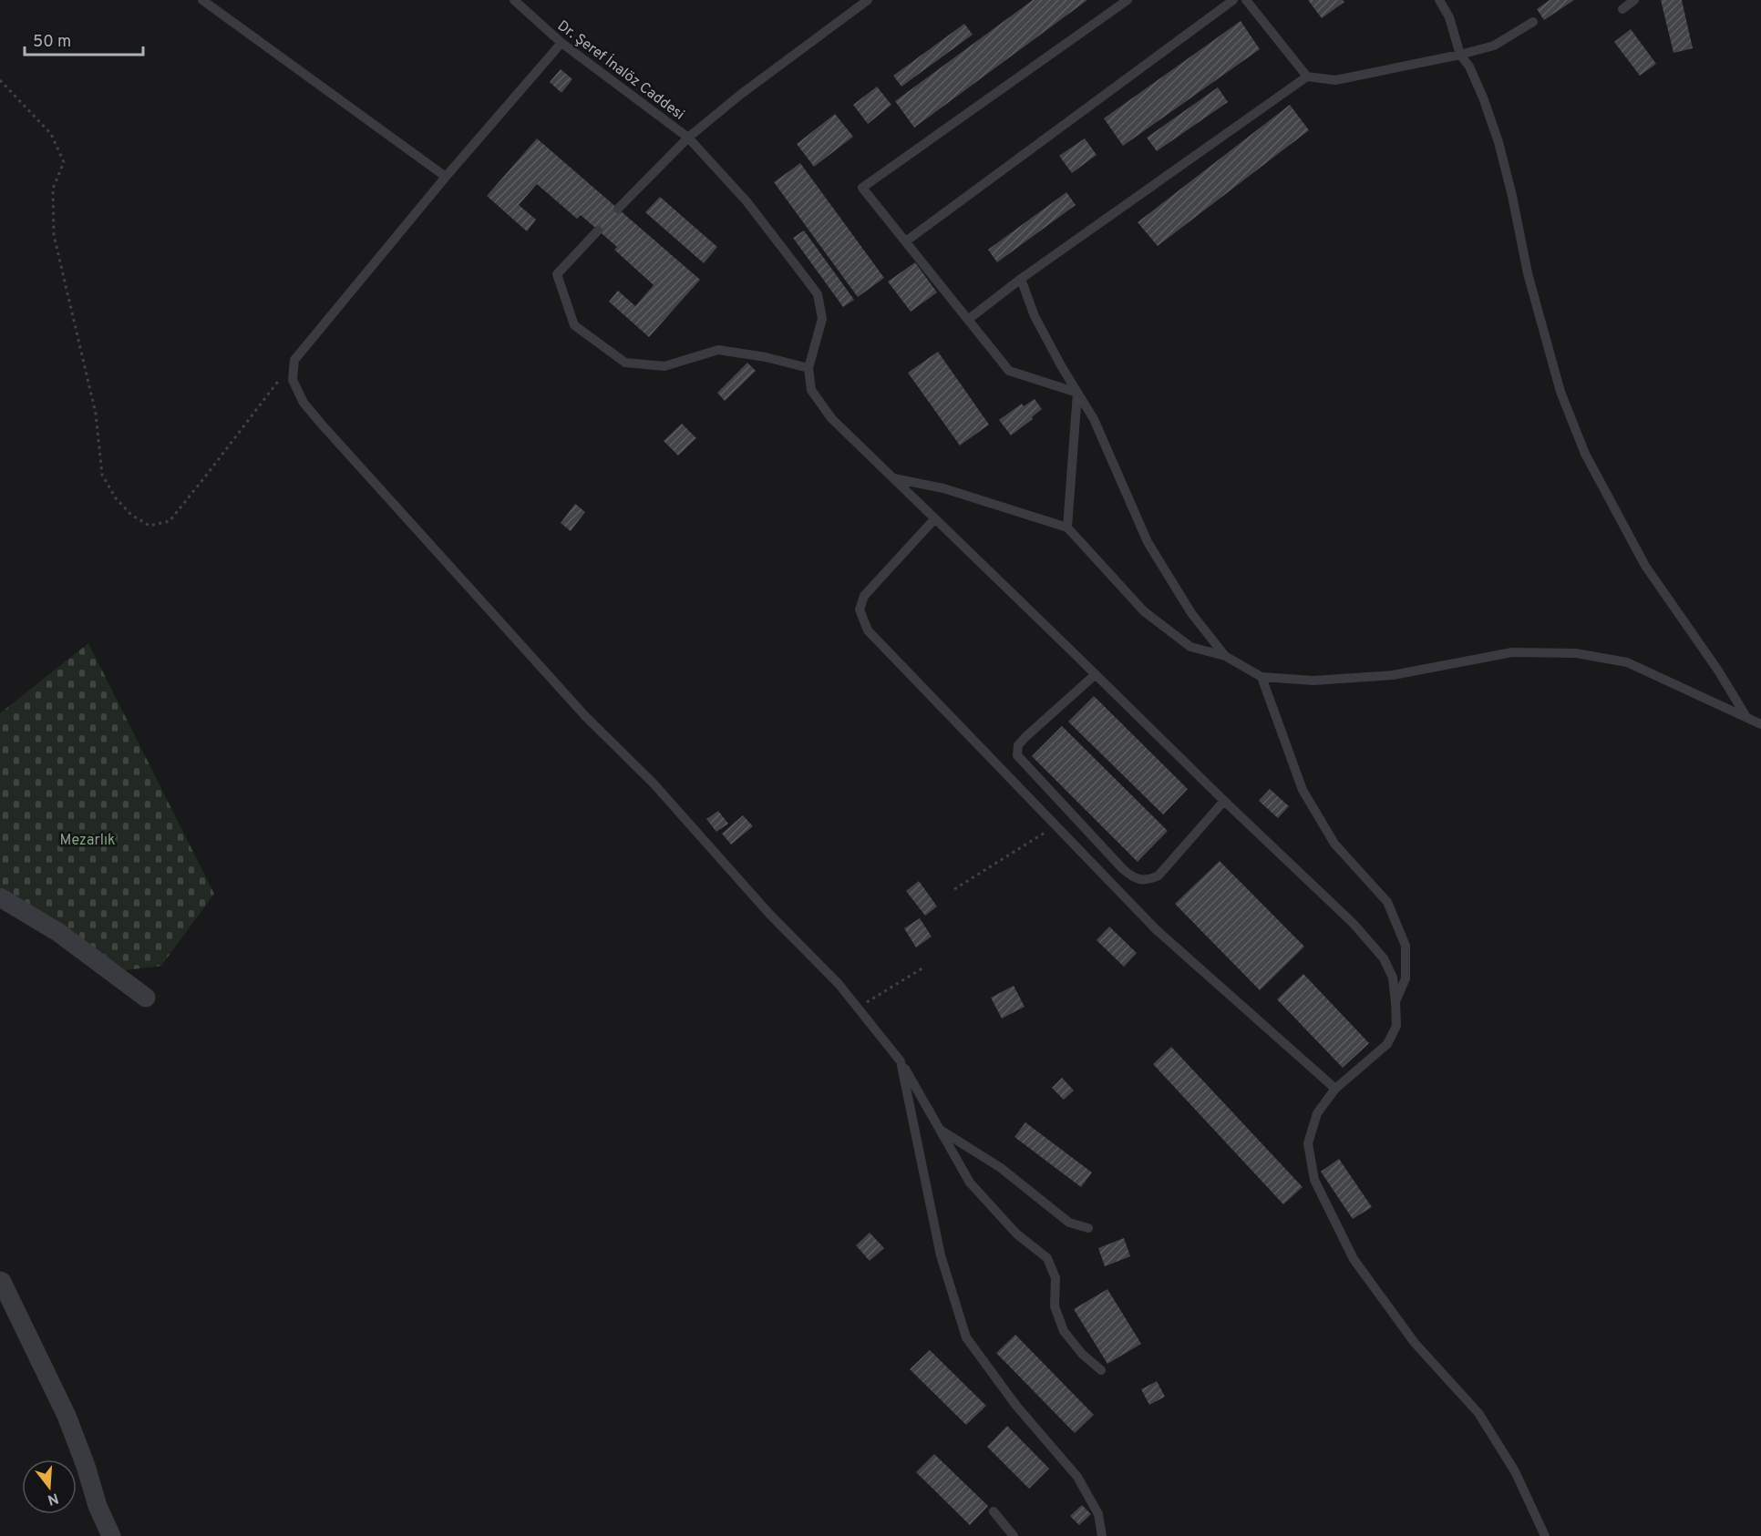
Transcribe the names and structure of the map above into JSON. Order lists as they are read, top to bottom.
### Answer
{
  "streets": {
    "lane": ["Dr. Şeref İnalöz Caddesi"]
  },
  "parks": ["Mezarlık"],
  "scale_bar": "50 m",
  "north": "bottom"
}
